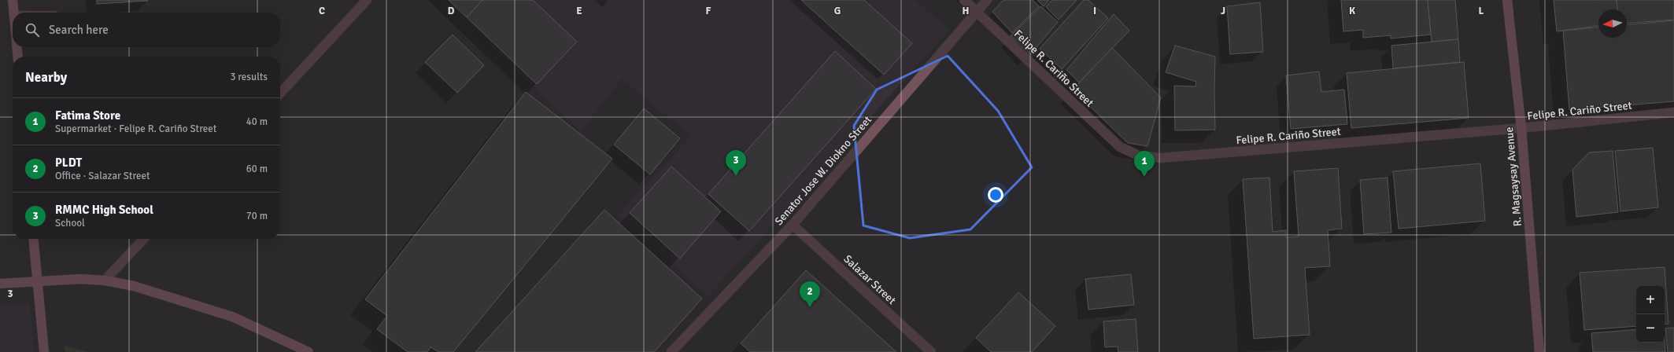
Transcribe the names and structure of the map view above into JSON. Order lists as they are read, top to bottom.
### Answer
{
  "streets": {
    "street": [
      "Felipe R. Cariño Street",
      "Senator Jose W. Diokno Street",
      "R. Magsaysay Avenue",
      "Salazar Street"
    ]
  },
  "crossings": [
    ["Felipe R. Cariño Street", "Senator Jose W. Diokno Street"],
    ["Felipe R. Cariño Street", "R. Magsaysay Avenue"],
    ["Senator Jose W. Diokno Street", "Salazar Street"]
  ],
  "north": "left",
  "page": {
    "search": "Search here",
    "heading": ["Nearby", "3 results"],
    "list": [
      {
        "mark": "1",
        "name": "Fatima Store",
        "note": "Supermarket · Felipe R. Cariño Street",
        "value": "40 m"
      },
      {
        "mark": "2",
        "name": "PLDT",
        "note": "Office · Salazar Street",
        "value": "60 m"
      },
      {
        "mark": "3",
        "name": "RMMC High School",
        "note": "School",
        "value": "70 m"
      }
    ],
    "pins": ["3", "1", "2"],
    "map_buttons": ["+", "−"]
  },
  "grid": {
    "columns": [
      "C",
      "D",
      "E",
      "F",
      "G",
      "H",
      "I",
      "J",
      "K",
      "L"
    ],
    "rows": ["3"]
  }
}
